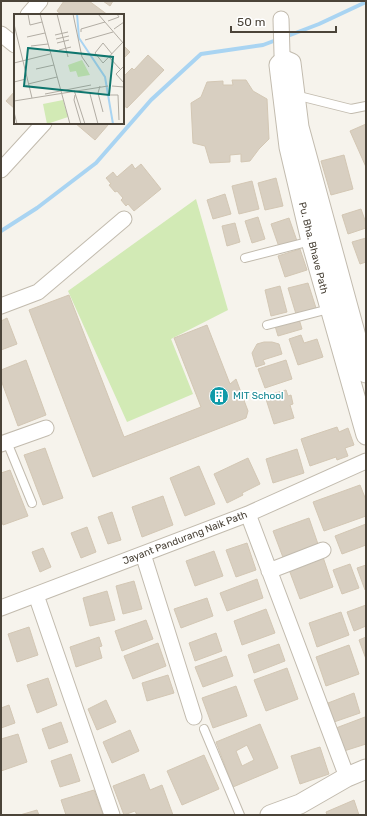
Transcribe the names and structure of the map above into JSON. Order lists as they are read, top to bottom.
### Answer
{
  "streets": {
    "street": ["Pu. Bha. Bhave Path", "Jayant Pandurang Naik Path"]
  },
  "places": {
    "building": ["MIT School"]
  },
  "scale_bar": "50 m"
}
